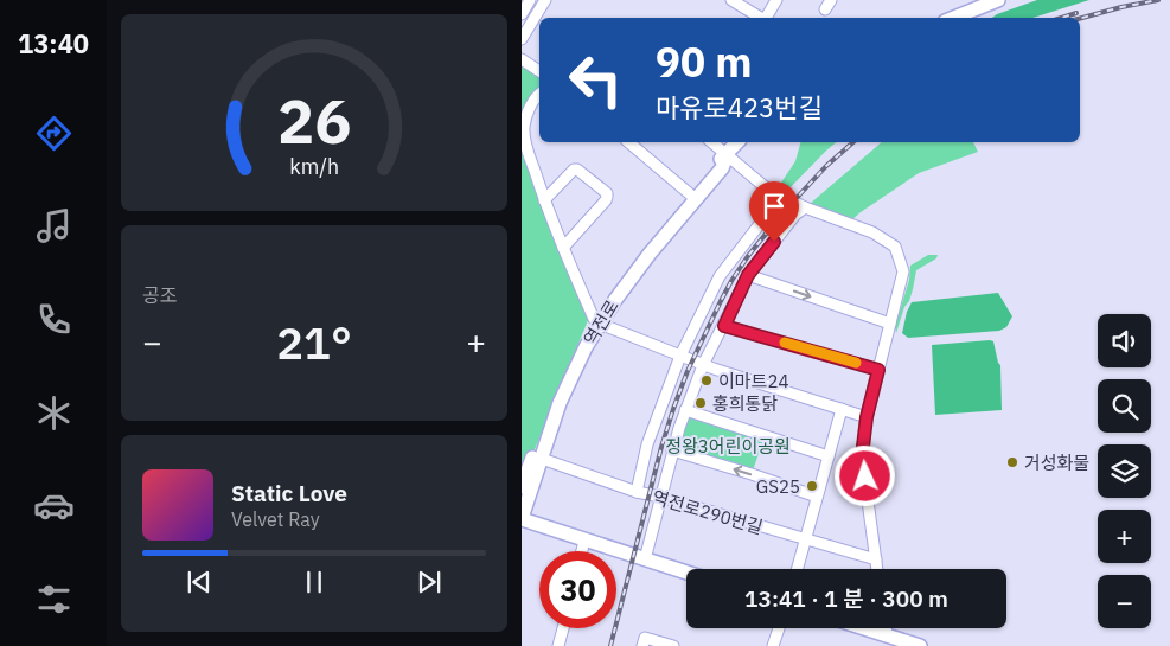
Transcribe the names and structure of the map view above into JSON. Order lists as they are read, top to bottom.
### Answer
{
  "streets": {
    "main road": ["역전로"],
    "street": ["역전로290번길"]
  },
  "crossings": [
    ["역전로", "역전로290번길"]
  ],
  "parks": ["정왕3어린이공원"],
  "places": [
    "이마트24",
    "홍희통닭",
    "거성화물",
    "GS25"
  ],
  "page": {
    "tabs": "13:40",
    "turn": ["90 m", "마유로423번길"],
    "tile": "공조",
    "map_buttons": ["+", "−"],
    "heat": ["−", "21°", "+"],
    "song": ["Static Love", "Velvet Ray"],
    "limit": "30",
    "trip": "13:41 · 1 분 · 300 m",
    "gauge": ["26", "km/h"]
  }
}
